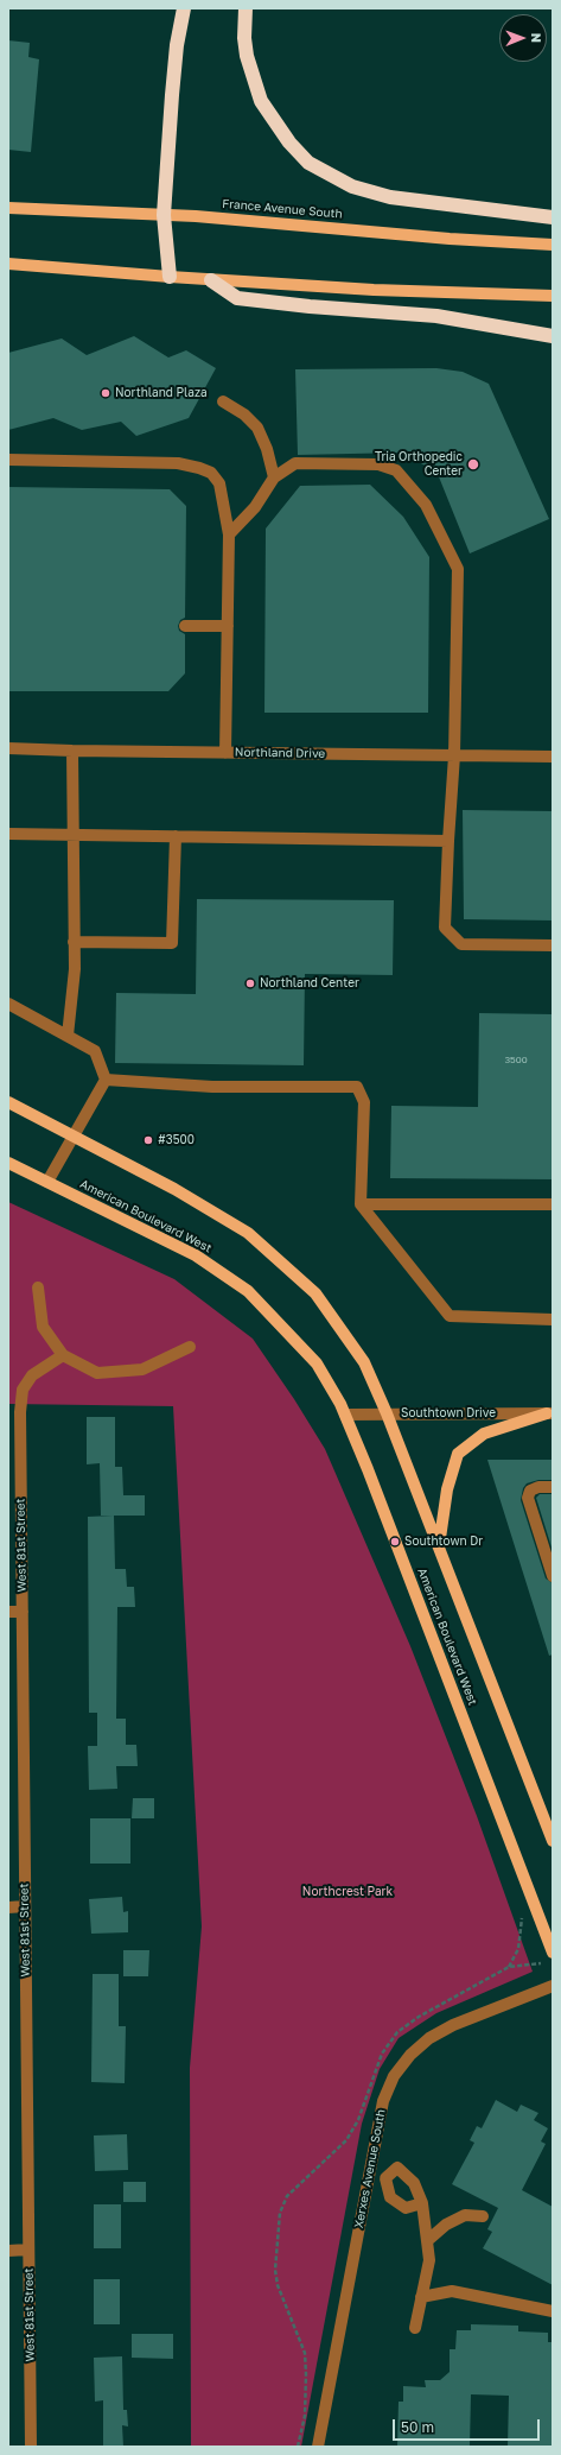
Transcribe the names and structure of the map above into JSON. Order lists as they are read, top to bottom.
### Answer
{
  "streets": {
    "main road": ["France Avenue South", "American Boulevard West"],
    "street": [
      "Northland Drive",
      "Southtown Drive",
      "West 81st Street",
      "Xerxes Avenue South"
    ]
  },
  "crossings": [
    ["American Boulevard West", "Southtown Drive"]
  ],
  "parks": ["Northcrest Park"],
  "places": [
    "Northland Plaza",
    "Tria Orthopedic Center",
    "Northland Center",
    "#3500",
    "Southtown Dr"
  ],
  "house_numbers": ["3500"],
  "scale_bar": "50 m",
  "north": "right"
}
